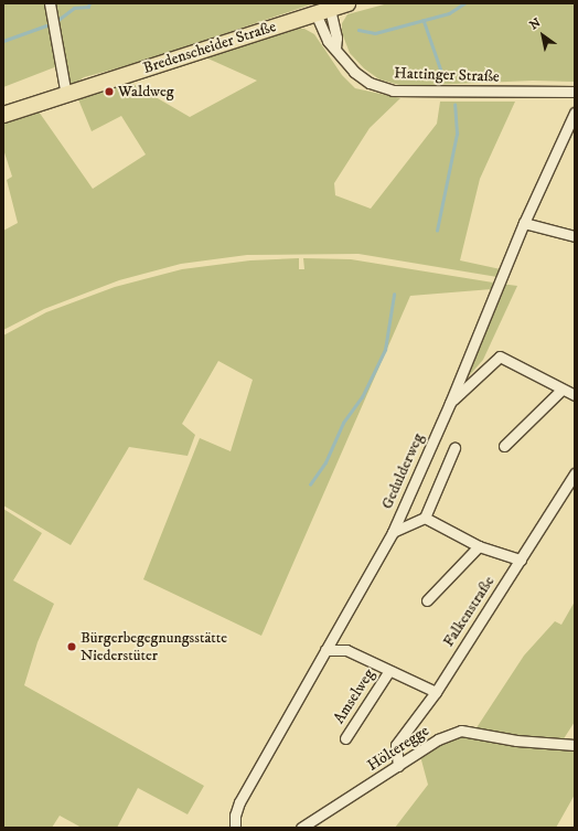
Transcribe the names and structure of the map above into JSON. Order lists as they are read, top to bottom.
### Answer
{
  "streets": {
    "main road": ["Bredenscheider Straße"],
    "street": [
      "Hattinger Straße",
      "Gedulderweg",
      "Falkenstraße",
      "Amselweg",
      "Hölteregge"
    ]
  },
  "crossings": [
    ["Bredenscheider Straße", "Hattinger Straße"],
    ["Gedulderweg", "Amselweg"],
    ["Falkenstraße", "Amselweg"],
    ["Falkenstraße", "Hölteregge"]
  ],
  "places": ["Waldweg", "Bürgerbegegnungsstätte Niederstüter"],
  "north": "top left"
}
